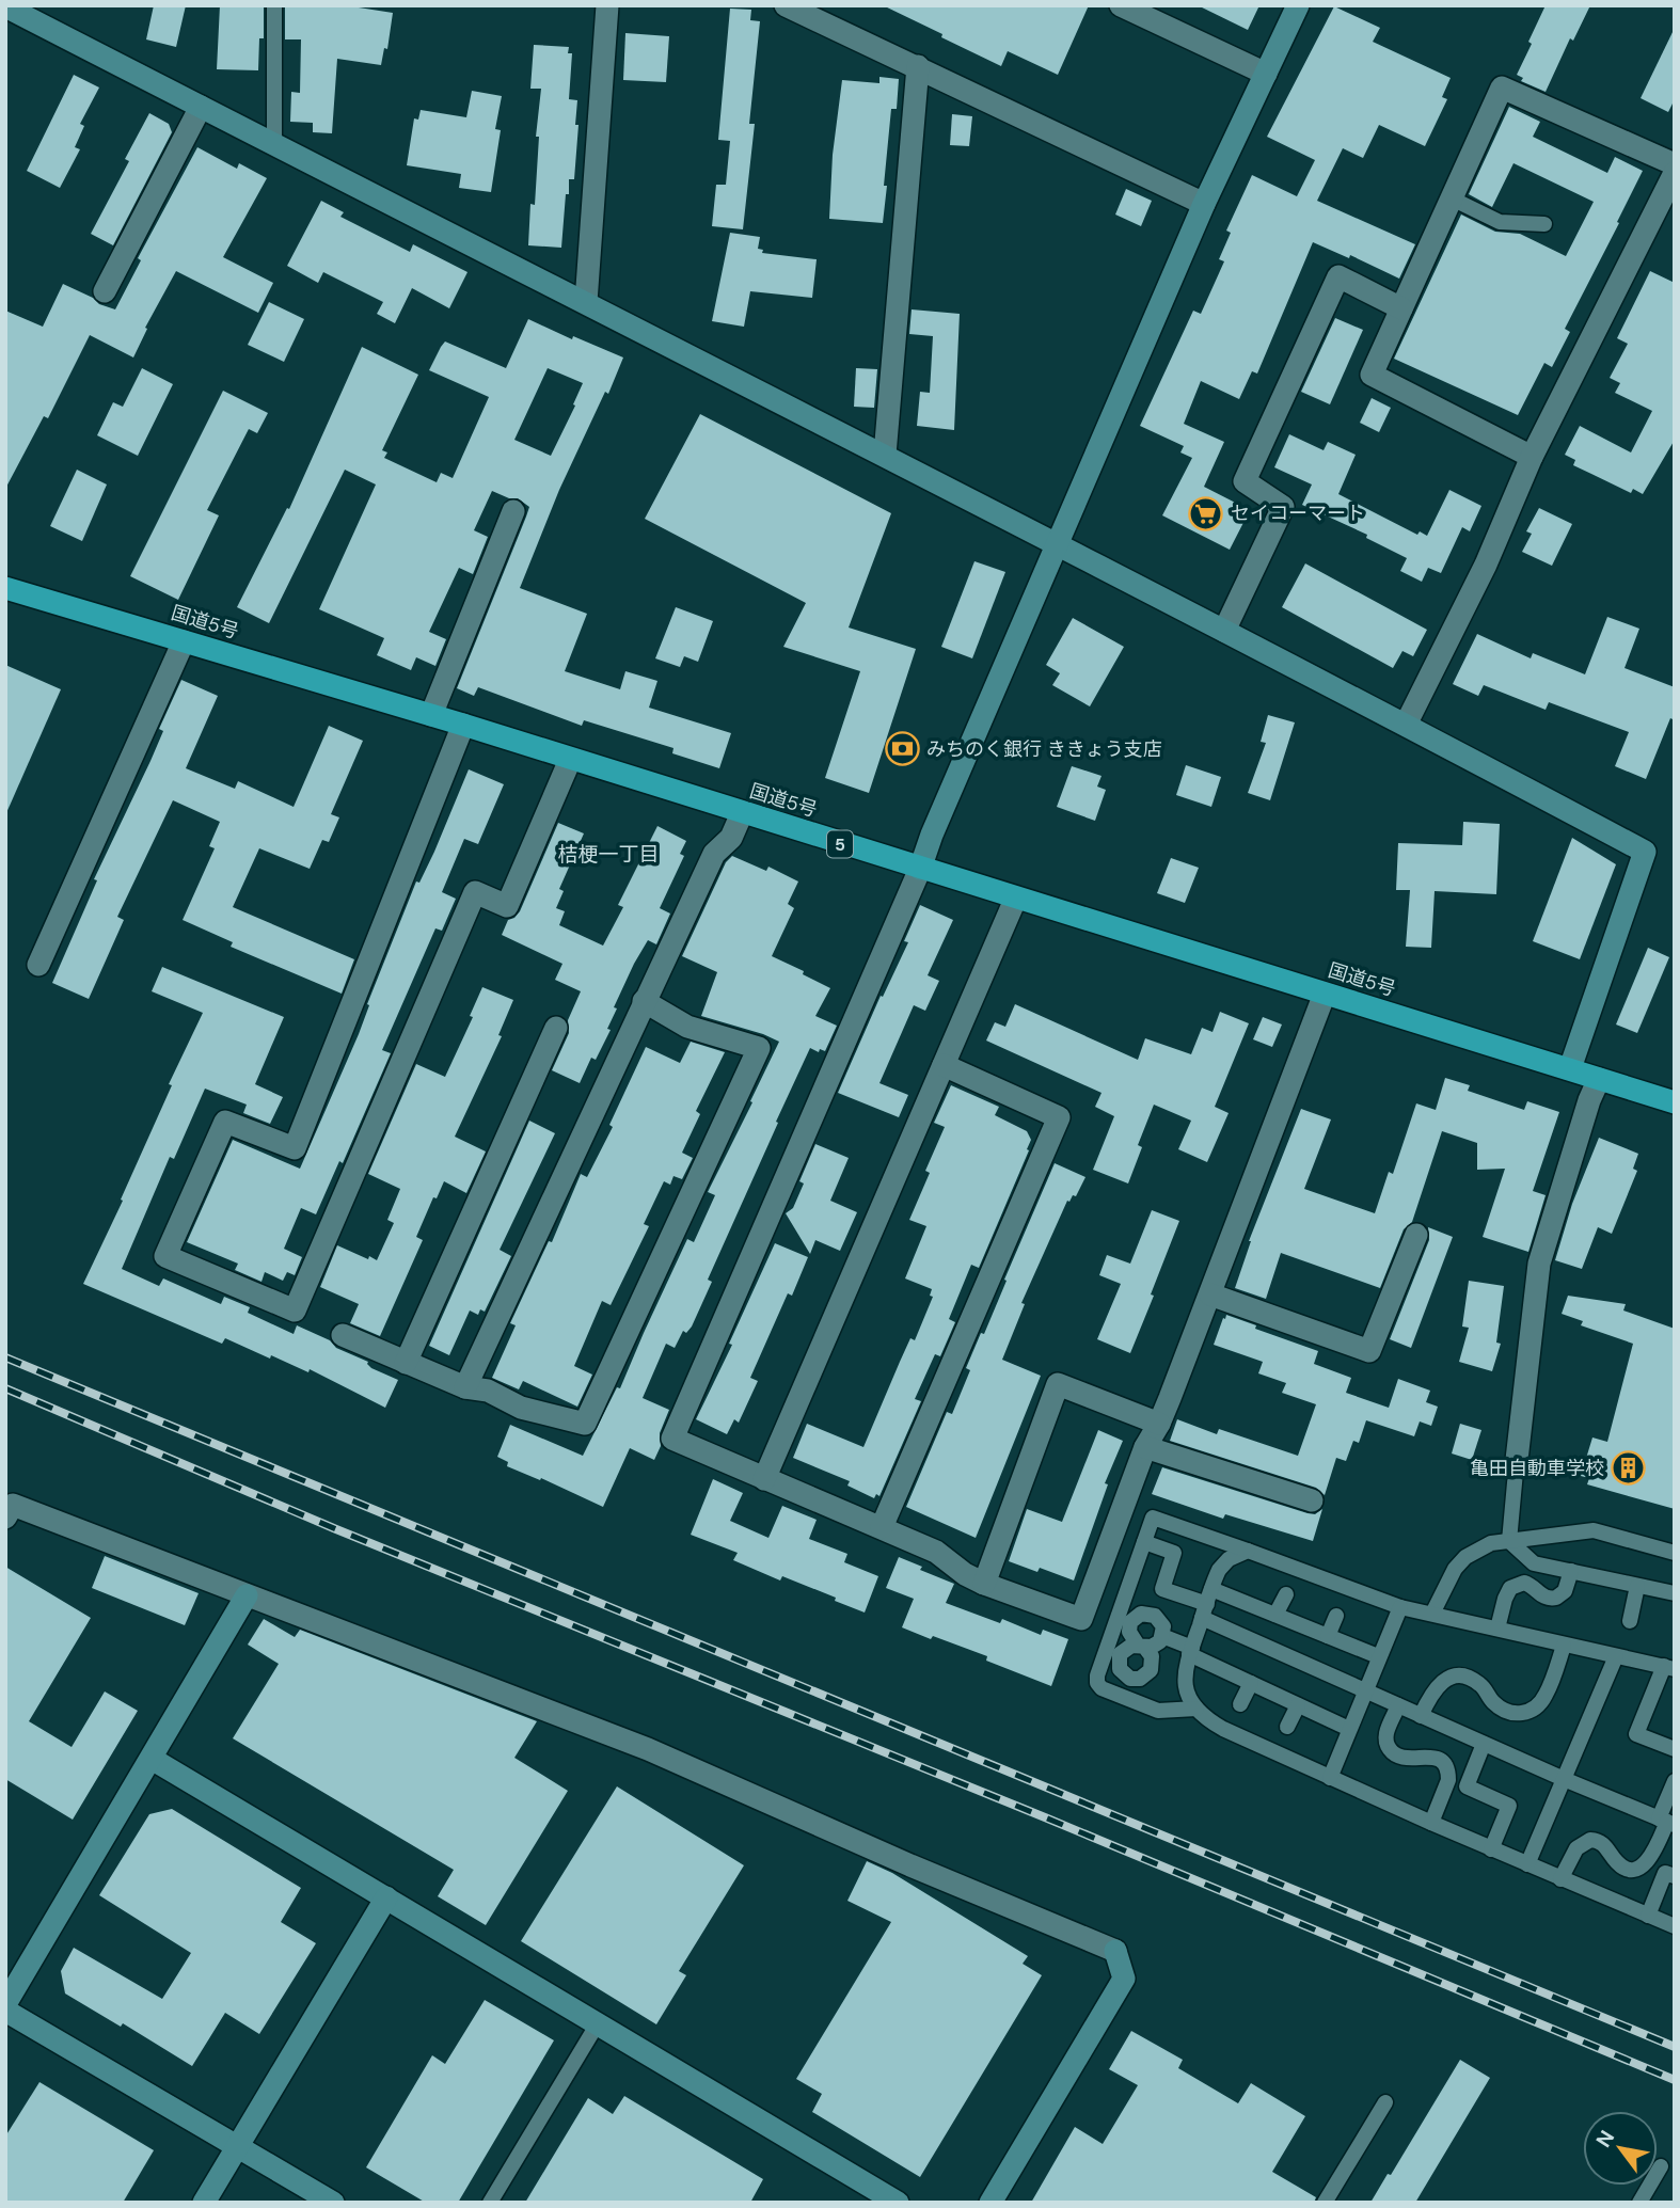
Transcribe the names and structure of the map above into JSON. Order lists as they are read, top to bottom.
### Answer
{
  "streets": {
    "highway": ["国道5号", "5"]
  },
  "districts": ["桔梗一丁目"],
  "places": {
    "supermarket": ["セイコーマート"],
    "bank": ["みちのく銀行 ききょう支店"],
    "building": ["亀田自動車学校"]
  },
  "north": "top left"
}
